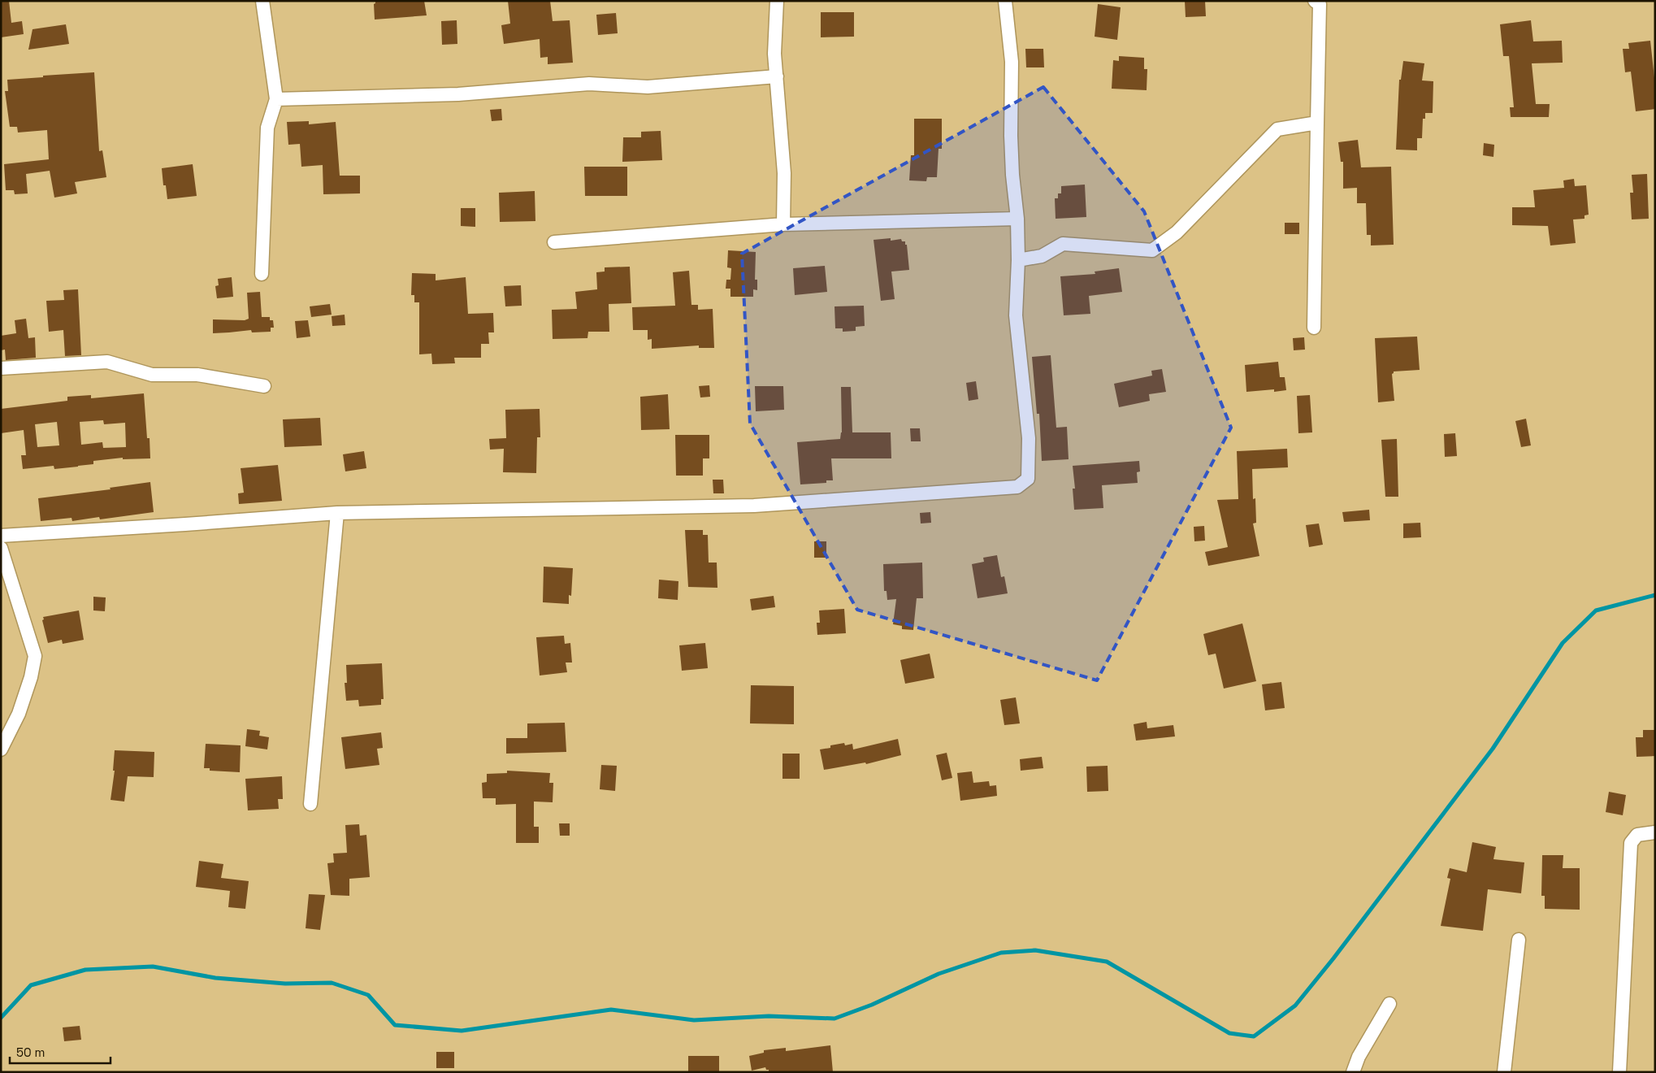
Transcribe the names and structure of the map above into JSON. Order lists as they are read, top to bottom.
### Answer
{
  "scale_bar": "50 m"
}
